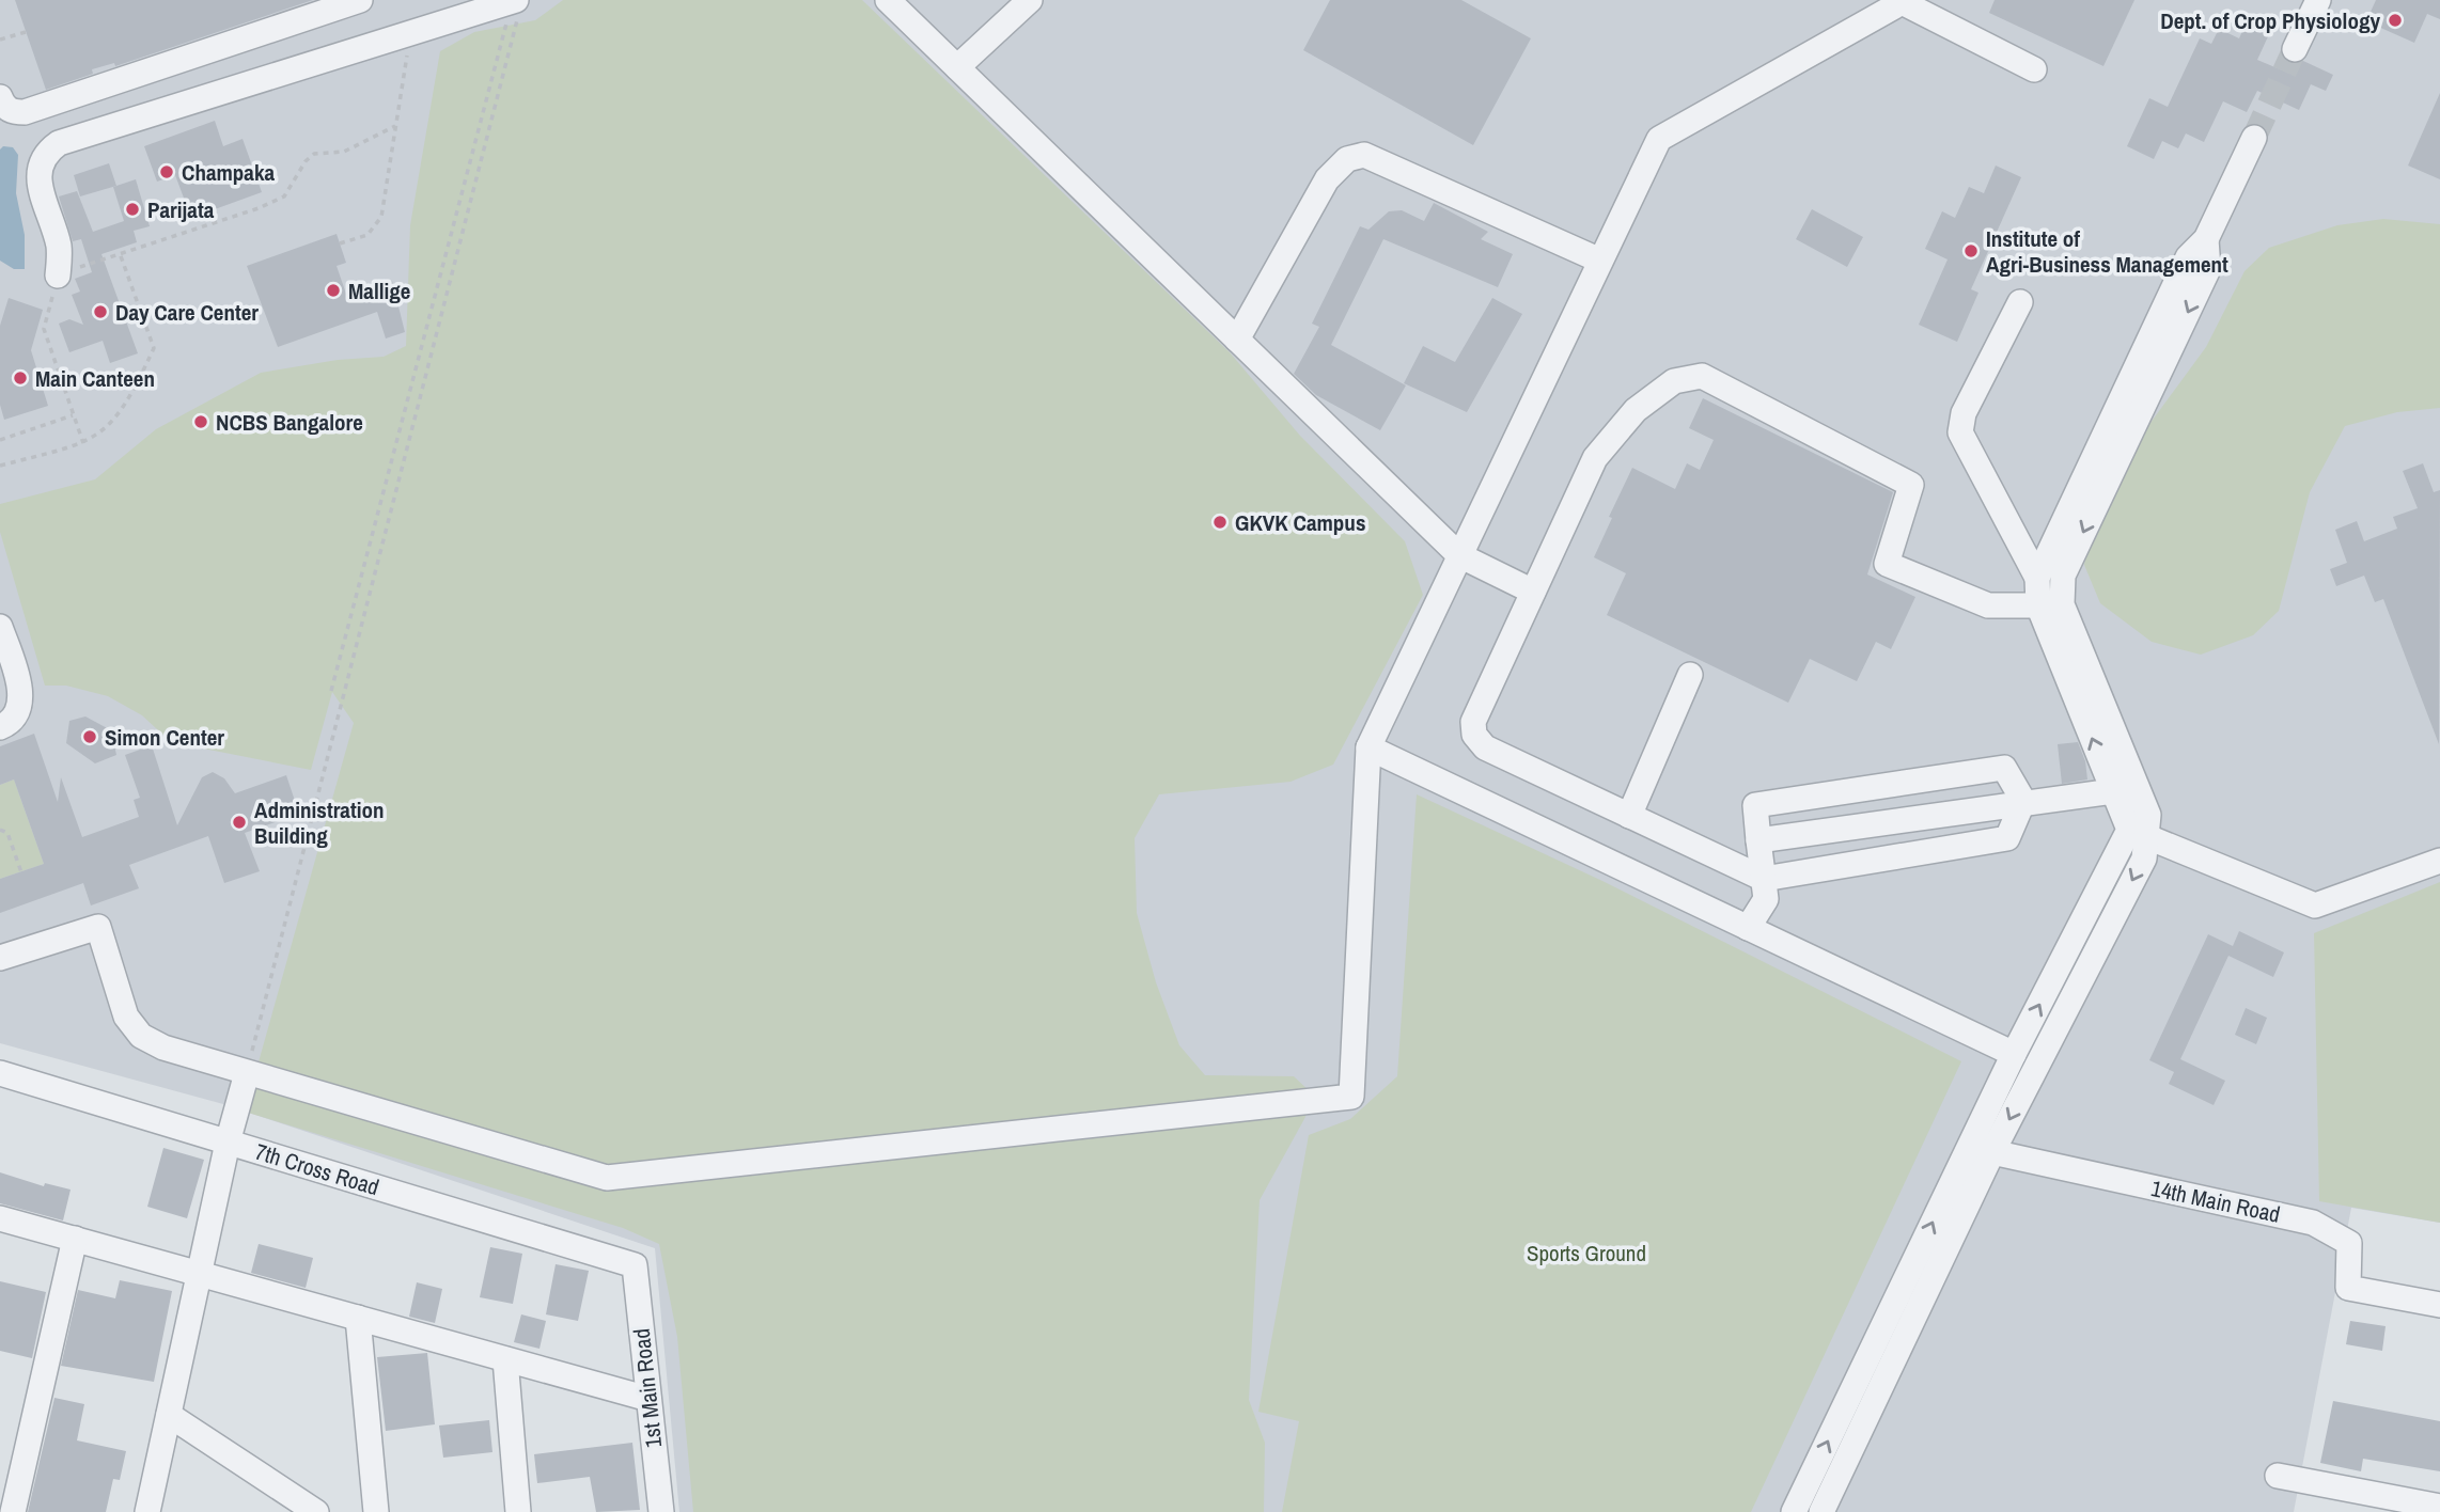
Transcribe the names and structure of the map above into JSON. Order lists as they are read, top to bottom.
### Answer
{
  "streets": {
    "street": ["7th Cross Road", "14th Main Road", "1st Main Road"]
  },
  "crossings": [
    ["7th Cross Road", "1st Main Road"]
  ],
  "parks": ["Sports Ground"],
  "places": [
    "Dept. of Crop Physiology",
    "Champaka",
    "Parijata",
    "Institute of Agri-Business Management",
    "Mallige",
    "Day Care Center",
    "Main Canteen",
    "NCBS Bangalore",
    "GKVK Campus",
    "Simon Center",
    "Administration Building"
  ]
}
